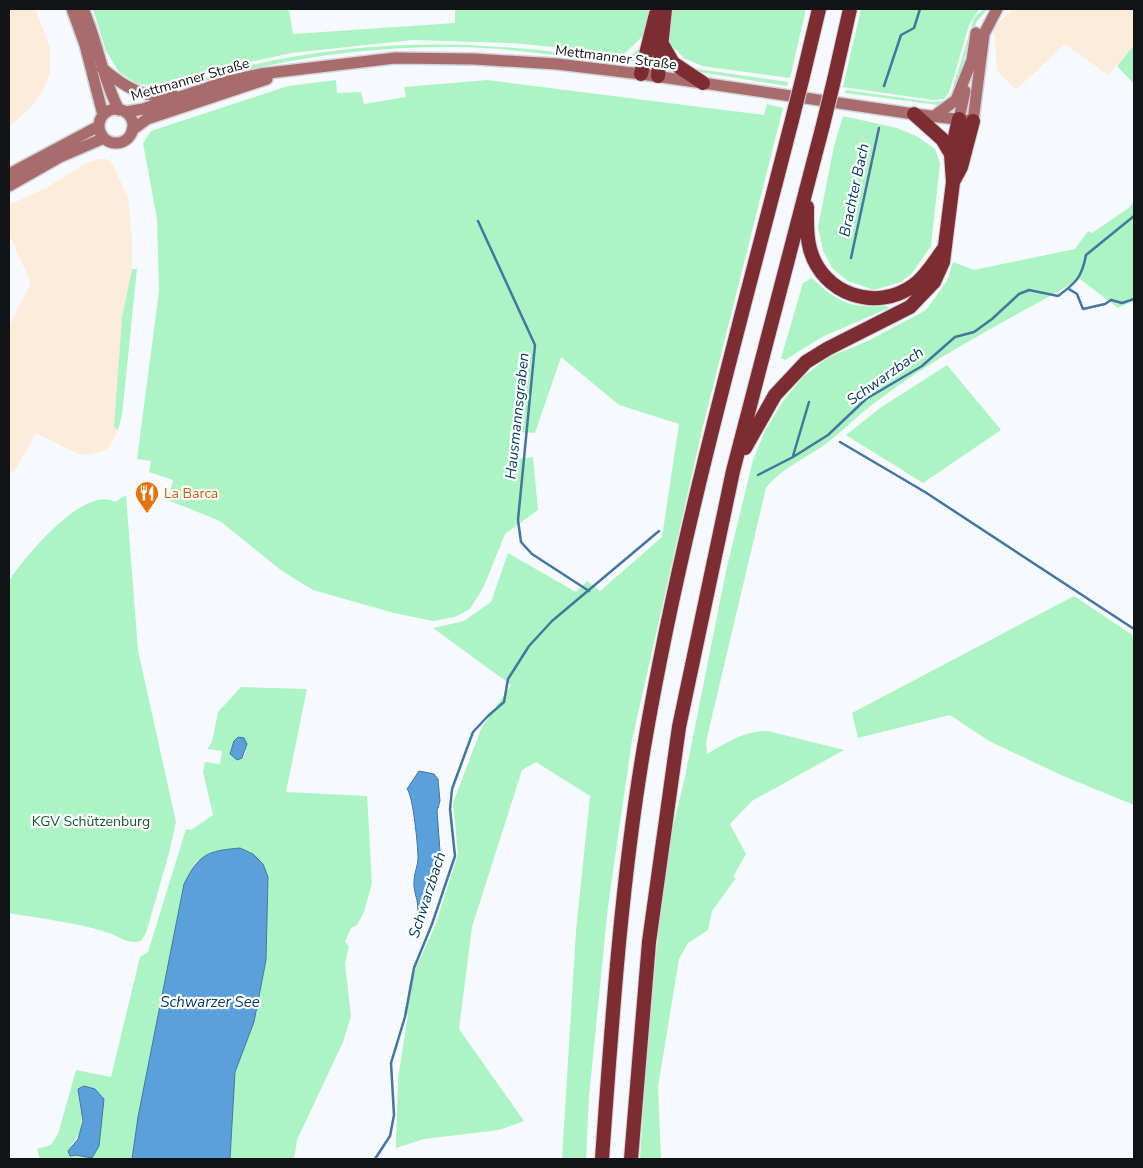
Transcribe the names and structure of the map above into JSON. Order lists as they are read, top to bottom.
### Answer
{
  "streets": {
    "main road": ["Mettmanner Straße"]
  },
  "water": [
    "Brachter Bach",
    "Schwarzbach",
    "Hausmannsgraben",
    "Schwarzer See"
  ],
  "parks": ["KGV Schützenburg"],
  "places": {
    "restaurant": ["La Barca"]
  }
}
